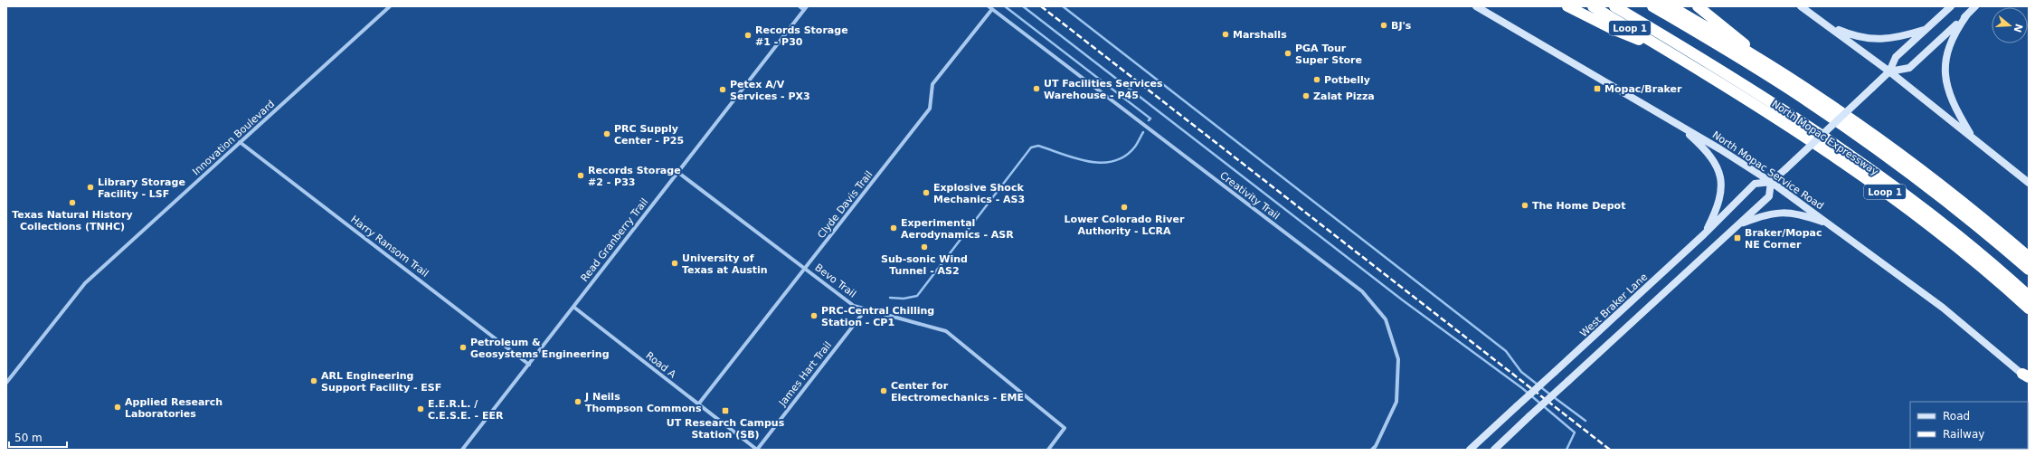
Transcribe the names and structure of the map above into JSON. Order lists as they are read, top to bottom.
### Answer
{
  "streets": {
    "highway": ["Loop 1", "North Mopac Expressway"],
    "main road": ["North Mopac Service Road", "West Braker Lane"],
    "street": [
      "Innovation Boulevard",
      "Creativity Trail",
      "Clyde Davis Trail",
      "Read Granberry Trail",
      "Harry Ransom Trail",
      "Bevo Trail",
      "Road A",
      "James Hart Trail"
    ]
  },
  "crossings": [
    ["Innovation Boulevard", "Harry Ransom Trail"],
    ["North Mopac Service Road", "West Braker Lane"],
    ["Creativity Trail", "Clyde Davis Trail"],
    ["Clyde Davis Trail", "Bevo Trail"],
    ["Clyde Davis Trail", "Road A"],
    ["Read Granberry Trail", "Harry Ransom Trail"],
    ["Read Granberry Trail", "Bevo Trail"],
    ["Read Granberry Trail", "Road A"],
    ["Bevo Trail", "James Hart Trail"],
    ["Road A", "James Hart Trail"]
  ],
  "places": {
    "other": [
      "BJ's",
      "Marshalls",
      "Records Storage #1 - P30",
      "PGA Tour Super Store",
      "Potbelly",
      "UT Facilities Services Warehouse - P45",
      "Petex A/V Services - PX3",
      "Zalat Pizza",
      "PRC Supply Center - P25",
      "Records Storage #2 - P33",
      "Library Storage Facility - LSF",
      "Explosive Shock Mechanics - AS3",
      "Texas Natural History Collections (TNHC)",
      "The Home Depot",
      "Lower Colorado River Authority - LCRA",
      "Experimental Aerodynamics - ASR",
      "Sub-sonic Wind Tunnel - AS2",
      "University of Texas at Austin",
      "PRC-Central Chilling Station - CP1",
      "Petroleum & Geosystems Engineering",
      "ARL Engineering Support Facility - ESF",
      "Center for Electromechanics - EME",
      "J Neils Thompson Commons",
      "Applied Research Laboratories",
      "E.E.R.L. / C.E.S.E. - EER"
    ],
    "transit": ["Mopac/Braker", "Braker/Mopac NE Corner", "UT Research Campus Station (SB)"]
  },
  "legend": ["Road", "Railway"],
  "scale_bar": "50 m",
  "north": "right"
}
